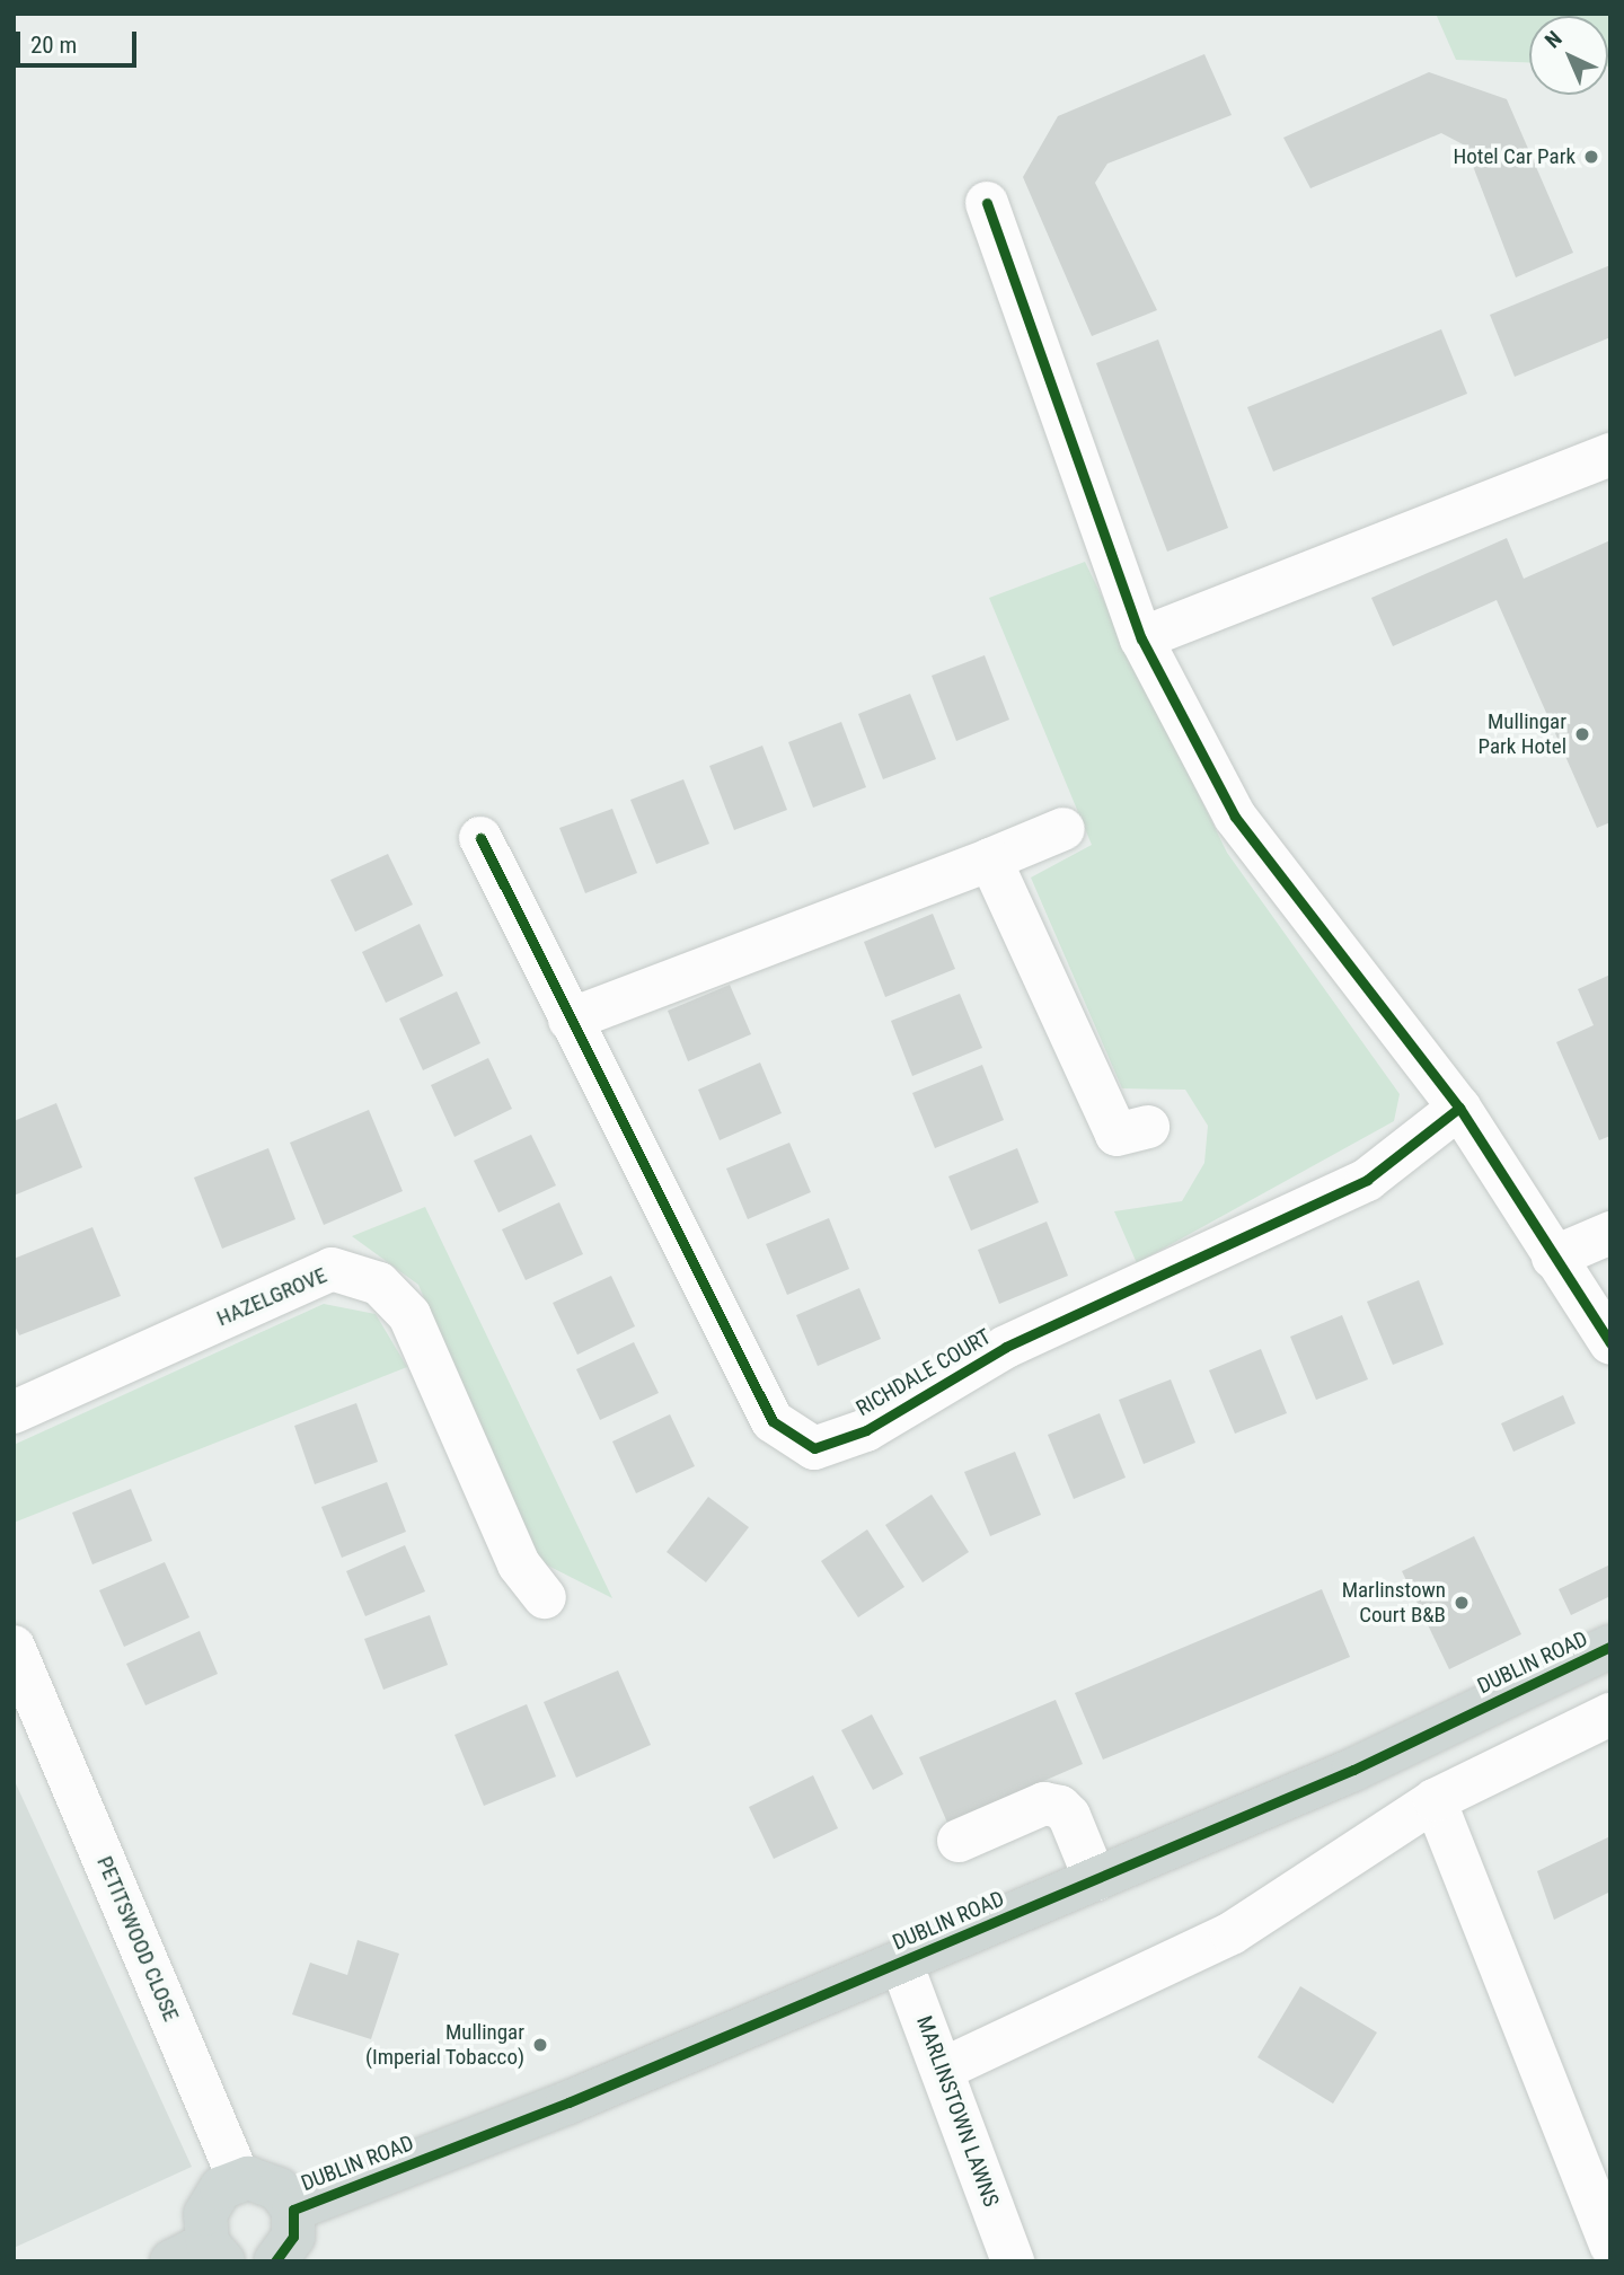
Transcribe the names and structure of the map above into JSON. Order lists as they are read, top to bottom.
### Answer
{
  "streets": {
    "main road": ["DUBLIN ROAD"],
    "street": [
      "HAZELGROVE",
      "RICHDALE COURT",
      "PETITSWOOD CLOSE",
      "MARLINSTOWN LAWNS"
    ]
  },
  "crossings": [
    ["DUBLIN ROAD", "MARLINSTOWN LAWNS"]
  ],
  "places": [
    "Hotel Car Park",
    "Mullingar Park Hotel",
    "Marlinstown Court B&B",
    "Mullingar (Imperial Tobacco)"
  ],
  "scale_bar": "20 m",
  "north": "top left"
}
